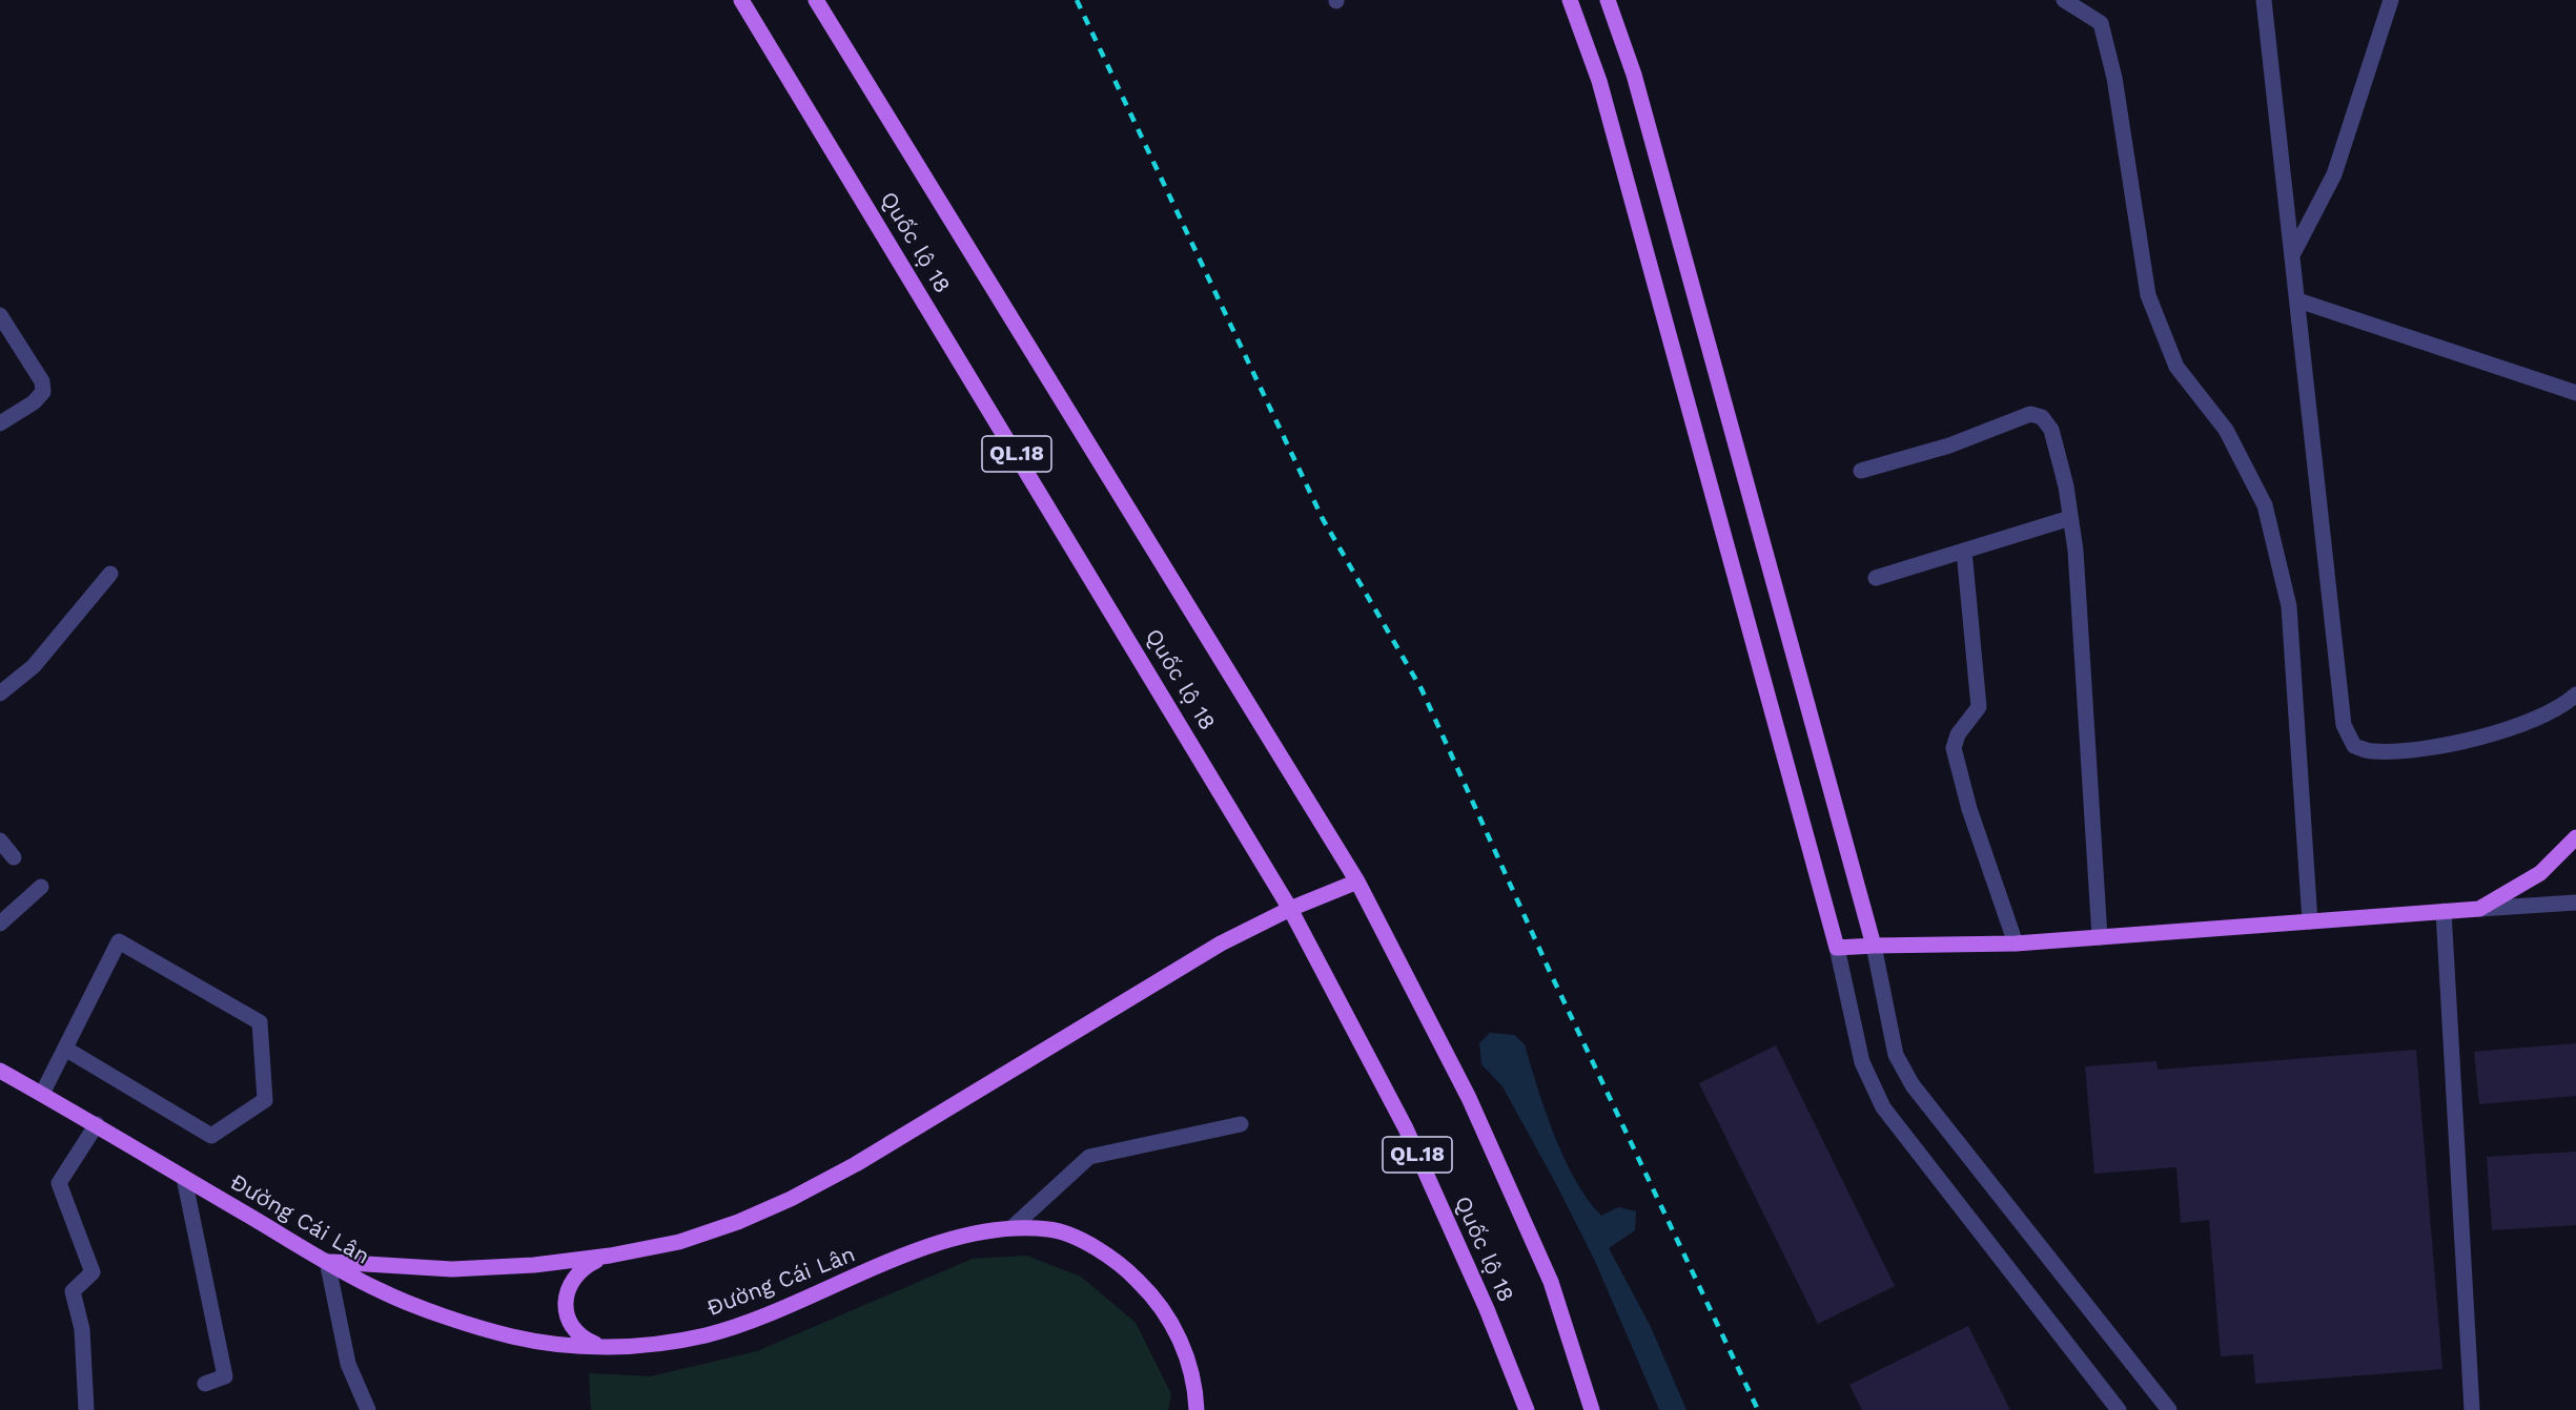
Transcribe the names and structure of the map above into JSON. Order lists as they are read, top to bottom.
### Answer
{
  "streets": {
    "main road": ["Quốc lộ 18", "QL.18", "Đường Cái Lân"]
  }
}
